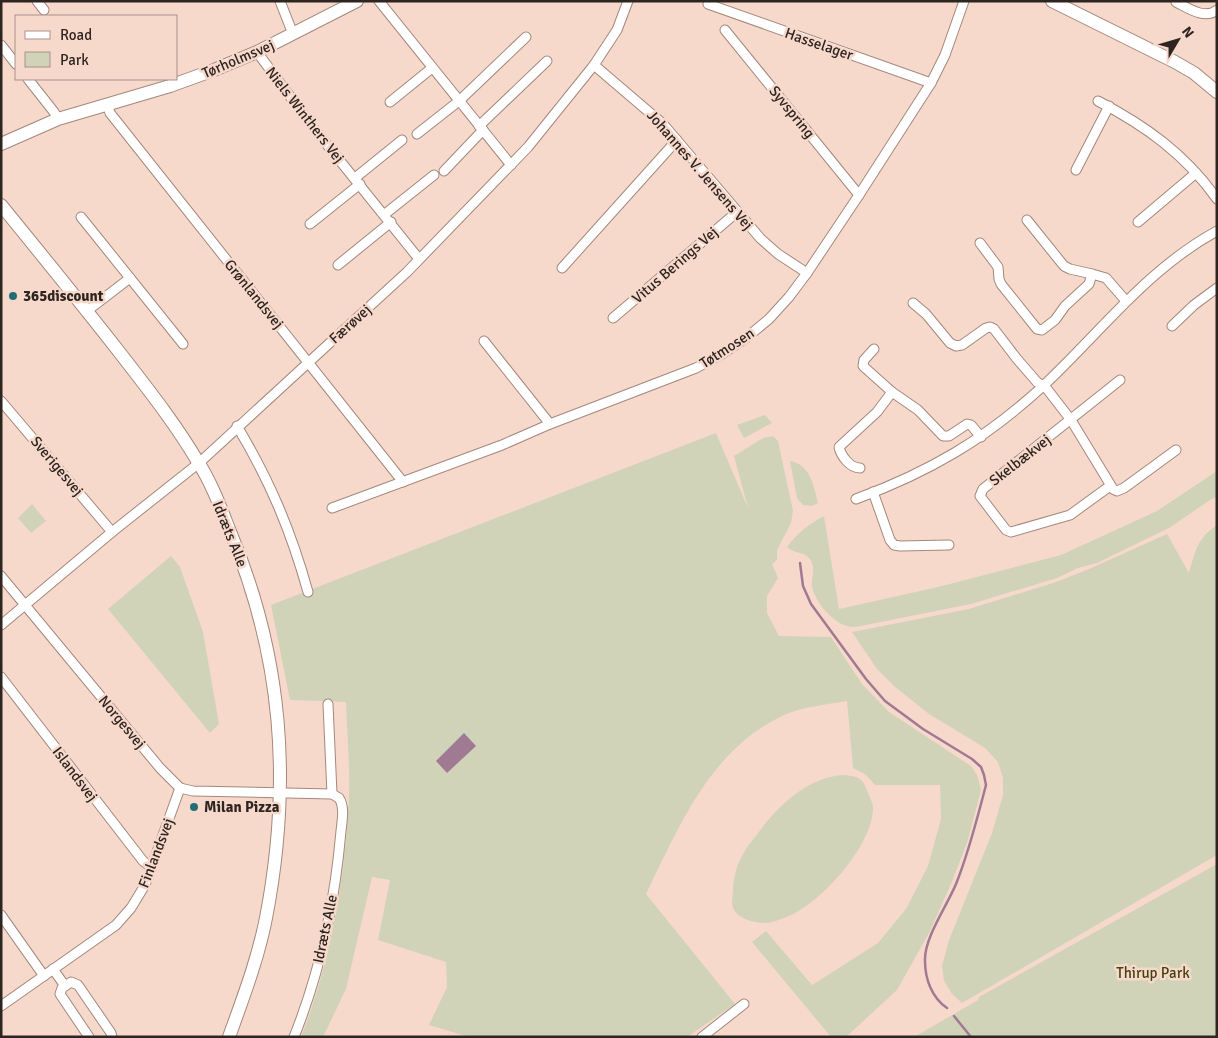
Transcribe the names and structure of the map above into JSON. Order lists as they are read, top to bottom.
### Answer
{
  "streets": {
    "street": [
      "Hasselager",
      "Tørholmsvej",
      "Syvspring",
      "Niels Winthers Vej",
      "Johannes V. Jensens Vej",
      "Vitus Berings Vej",
      "Grønlandsvej",
      "Færøvej",
      "Tøtmosen",
      "Skelbækvej",
      "Sverigesvej",
      "Idræts Alle",
      "Norgesvej",
      "Islandsvej",
      "Finlandsvej"
    ]
  },
  "crossings": [
    ["Hasselager", "Tøtmosen"],
    ["Tørholmsvej", "Niels Winthers Vej"],
    ["Tørholmsvej", "Grønlandsvej"],
    ["Syvspring", "Tøtmosen"],
    ["Niels Winthers Vej", "Færøvej"],
    ["Johannes V. Jensens Vej", "Vitus Berings Vej"],
    ["Johannes V. Jensens Vej", "Færøvej"],
    ["Johannes V. Jensens Vej", "Tøtmosen"],
    ["Grønlandsvej", "Færøvej"],
    ["Grønlandsvej", "Tøtmosen"],
    ["Færøvej", "Sverigesvej"],
    ["Færøvej", "Idræts Alle"],
    ["Færøvej", "Norgesvej"],
    ["Norgesvej", "Finlandsvej"],
    ["Islandsvej", "Finlandsvej"]
  ],
  "parks": ["Thirup Park"],
  "places": ["365discount", "Milan Pizza"],
  "legend": ["Road", "Park"],
  "north": "top right"
}
